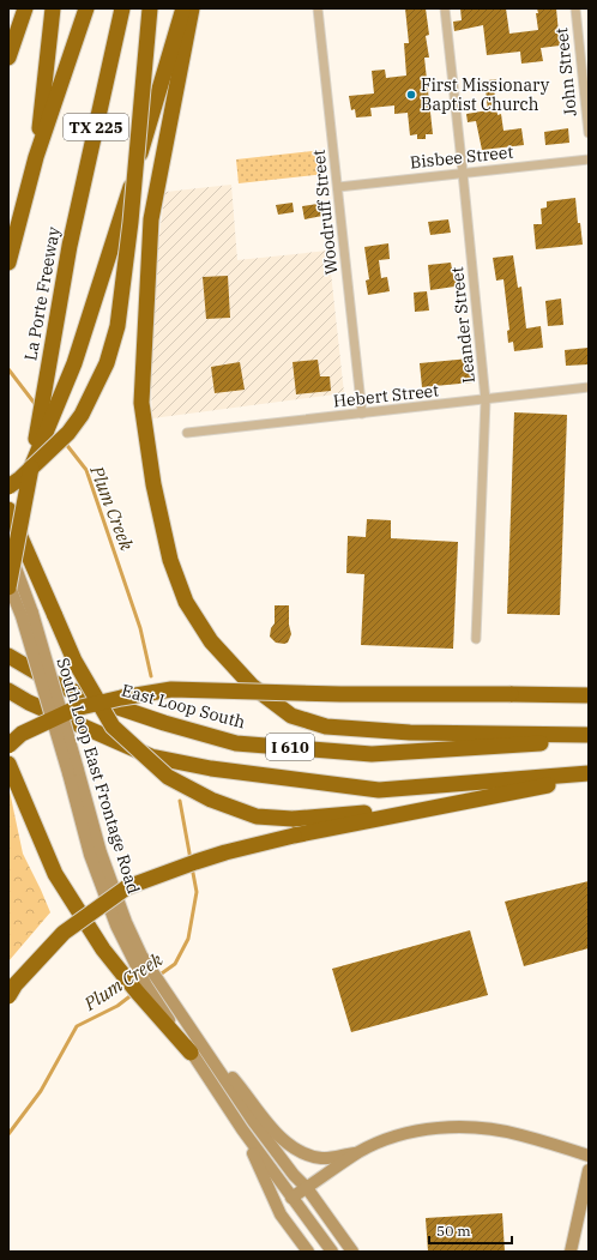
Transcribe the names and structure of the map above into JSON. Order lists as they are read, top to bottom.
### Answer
{
  "streets": {
    "highway": [
      "TX 225",
      "La Porte Freeway",
      "East Loop South",
      "I 610"
    ],
    "main road": ["South Loop East Frontage Road"],
    "street": [
      "John Street",
      "Bisbee Street",
      "Woodruff Street",
      "Leander Street",
      "Hebert Street"
    ]
  },
  "crossings": [
    ["Bisbee Street", "Woodruff Street"],
    ["Bisbee Street", "Leander Street"],
    ["Woodruff Street", "Hebert Street"],
    ["Leander Street", "Hebert Street"]
  ],
  "water": ["Plum Creek"],
  "places": ["First Missionary Baptist Church"],
  "scale_bar": "50 m"
}
